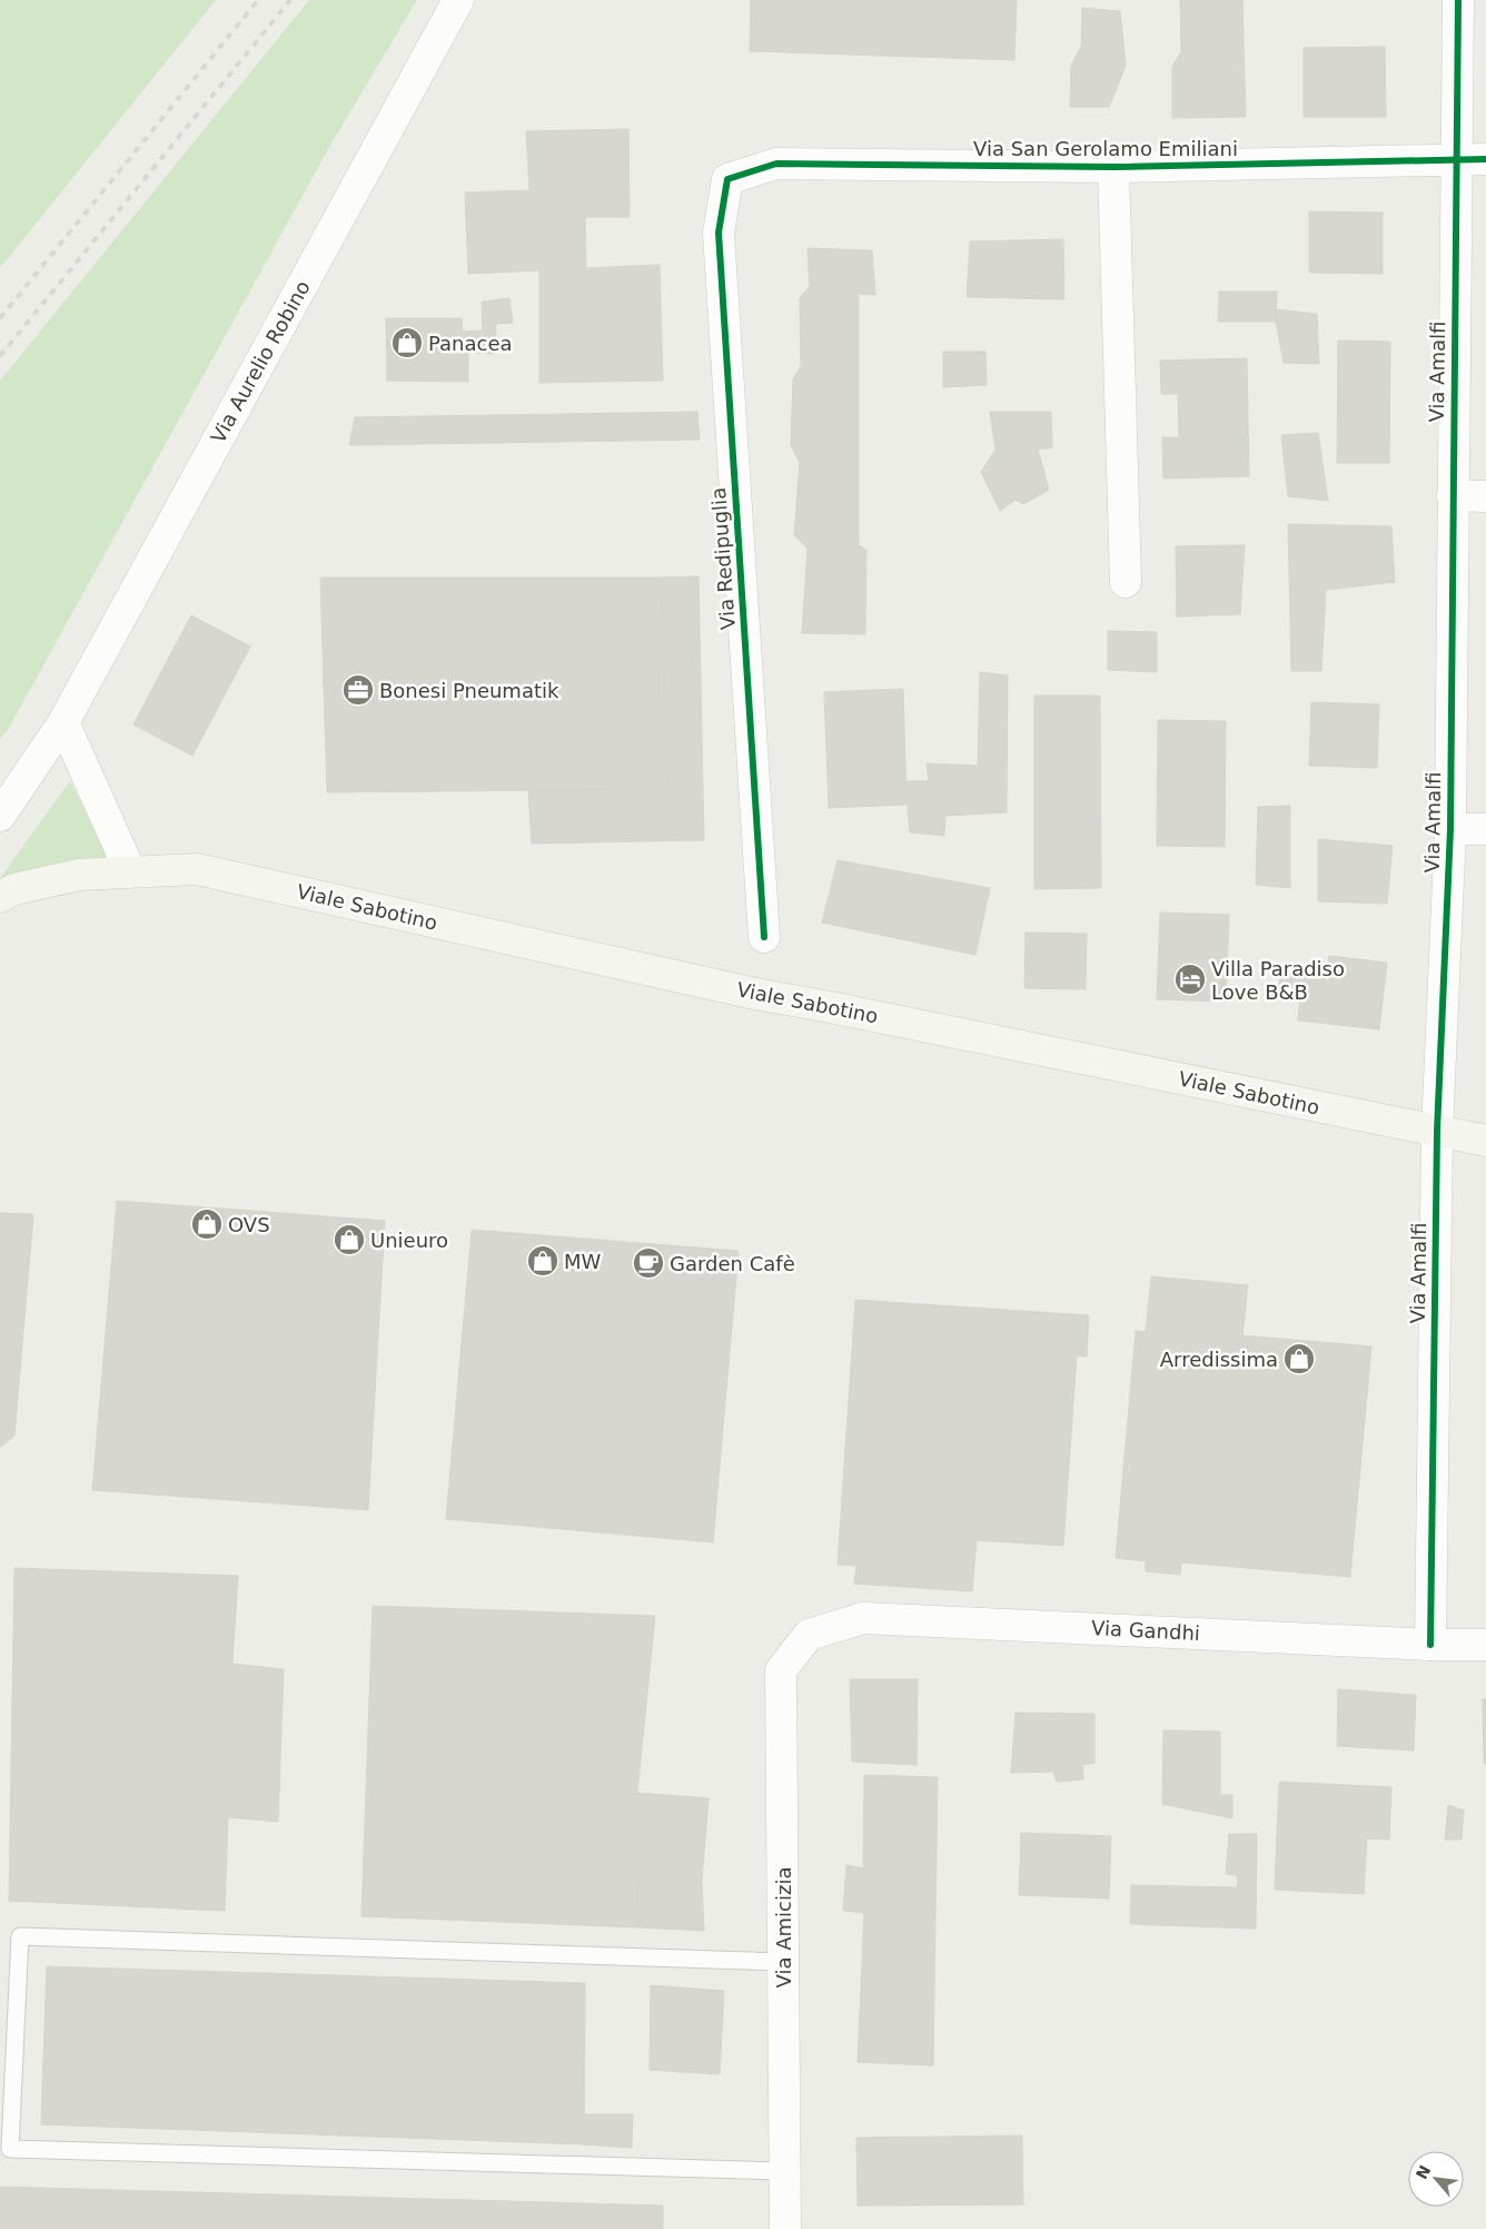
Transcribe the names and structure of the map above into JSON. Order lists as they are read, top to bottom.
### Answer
{
  "streets": {
    "street": [
      "Via San Gerolamo Emiliani",
      "Via Aurelio Robino",
      "Via Amalfi",
      "Via Redipuglia",
      "Viale Sabotino",
      "Via Gandhi",
      "Via Amicizia"
    ]
  },
  "crossings": [
    ["Via San Gerolamo Emiliani", "Via Amalfi"],
    ["Via San Gerolamo Emiliani", "Via Redipuglia"],
    ["Via Amalfi", "Viale Sabotino"],
    ["Via Amalfi", "Via Gandhi"],
    ["Via Gandhi", "Via Amicizia"]
  ],
  "places": {
    "shop": [
      "Panacea",
      "OVS",
      "Unieuro",
      "MW",
      "Arredissima"
    ],
    "office": ["Bonesi Pneumatik"],
    "hotel": ["Villa Paradiso Love B&B"],
    "cafe": ["Garden Cafè"]
  },
  "north": "top left"
}
